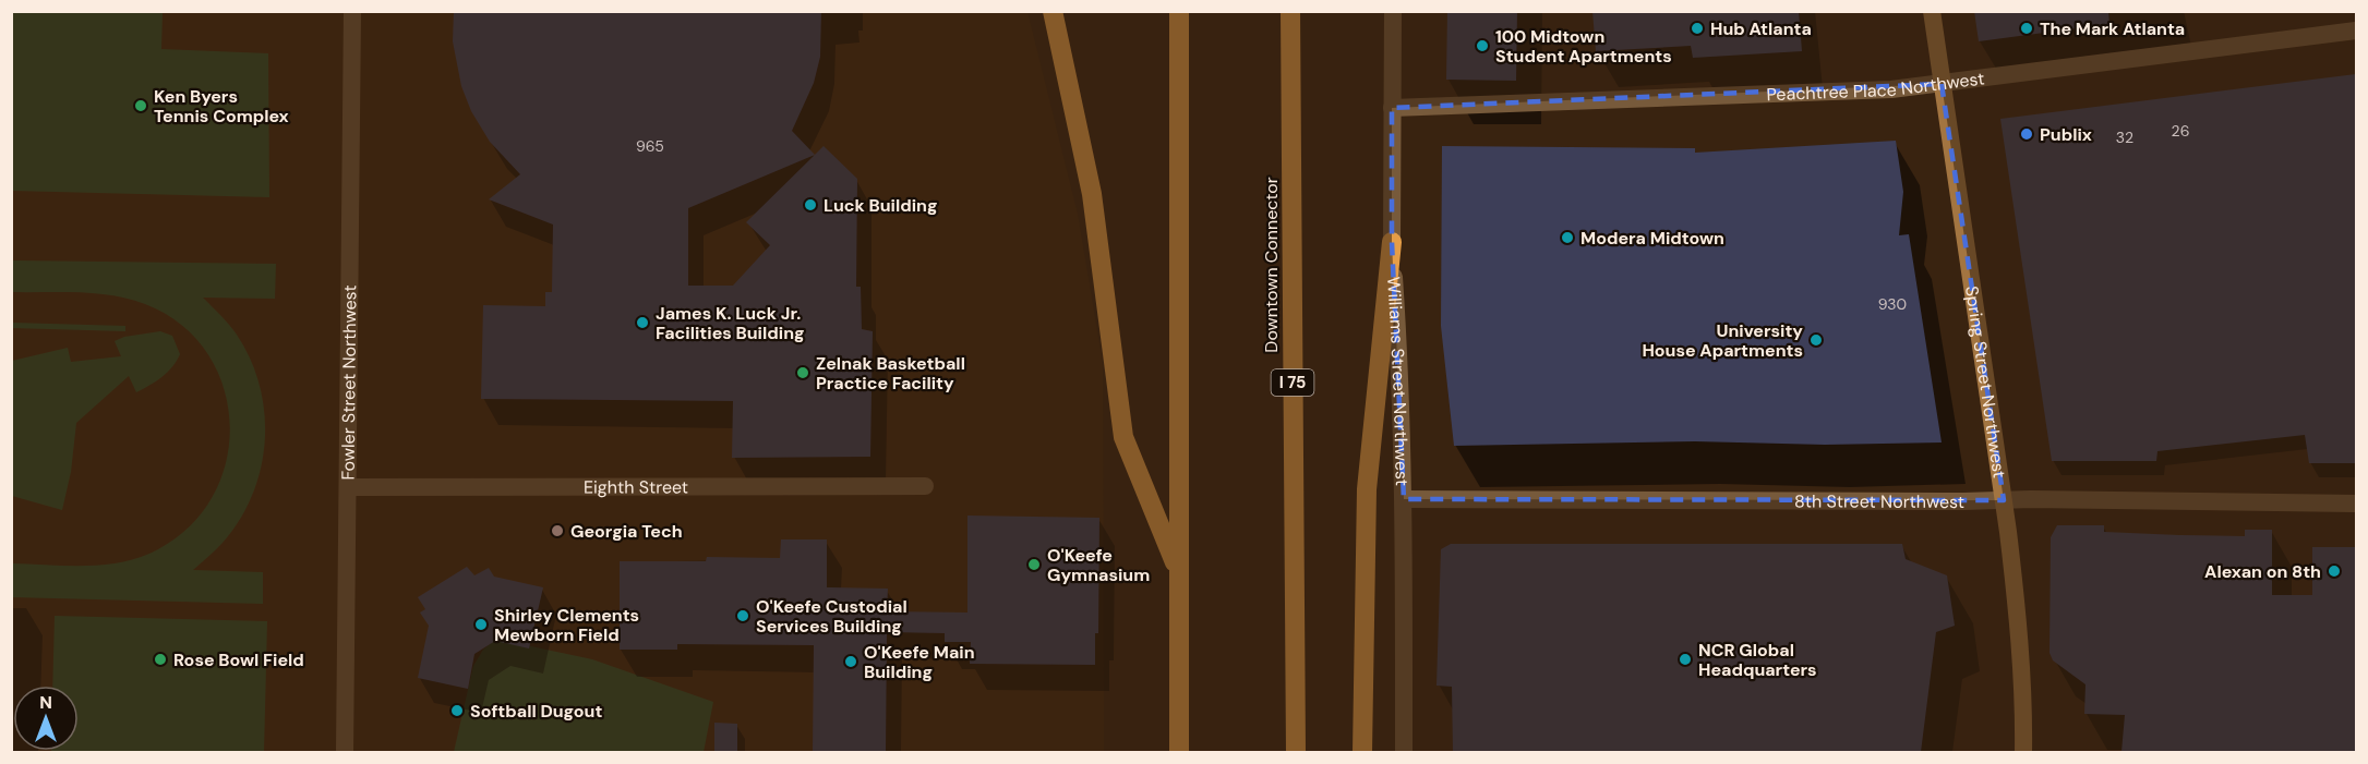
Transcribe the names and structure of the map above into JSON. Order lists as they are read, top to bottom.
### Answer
{
  "streets": {
    "highway": ["Downtown Connector", "I 75"],
    "main road": ["Spring Street Northwest"],
    "street": [
      "Peachtree Place Northwest",
      "Williams Street Northwest",
      "Fowler Street Northwest",
      "Eighth Street",
      "8th Street Northwest"
    ]
  },
  "crossings": [
    ["Peachtree Place Northwest", "Williams Street Northwest"],
    ["Peachtree Place Northwest", "Spring Street Northwest"],
    ["Williams Street Northwest", "8th Street Northwest"],
    ["Spring Street Northwest", "8th Street Northwest"],
    ["Fowler Street Northwest", "Eighth Street"]
  ],
  "places": [
    "Hub Atlanta",
    "The Mark Atlanta",
    "100 Midtown Student Apartments",
    "Ken Byers Tennis Complex",
    "Publix",
    "Luck Building",
    "Modera Midtown",
    "James K. Luck Jr. Facilities Building",
    "University House Apartments",
    "Zelnak Basketball Practice Facility",
    "Georgia Tech",
    "O'Keefe Gymnasium",
    "Alexan on 8th",
    "O'Keefe Custodial Services Building",
    "Shirley Clements Mewborn Field",
    "Rose Bowl Field",
    "NCR Global Headquarters",
    "O'Keefe Main Building",
    "Softball Dugout"
  ],
  "house_numbers": [
    "26",
    "32",
    "965",
    "930"
  ],
  "north": "top"
}
